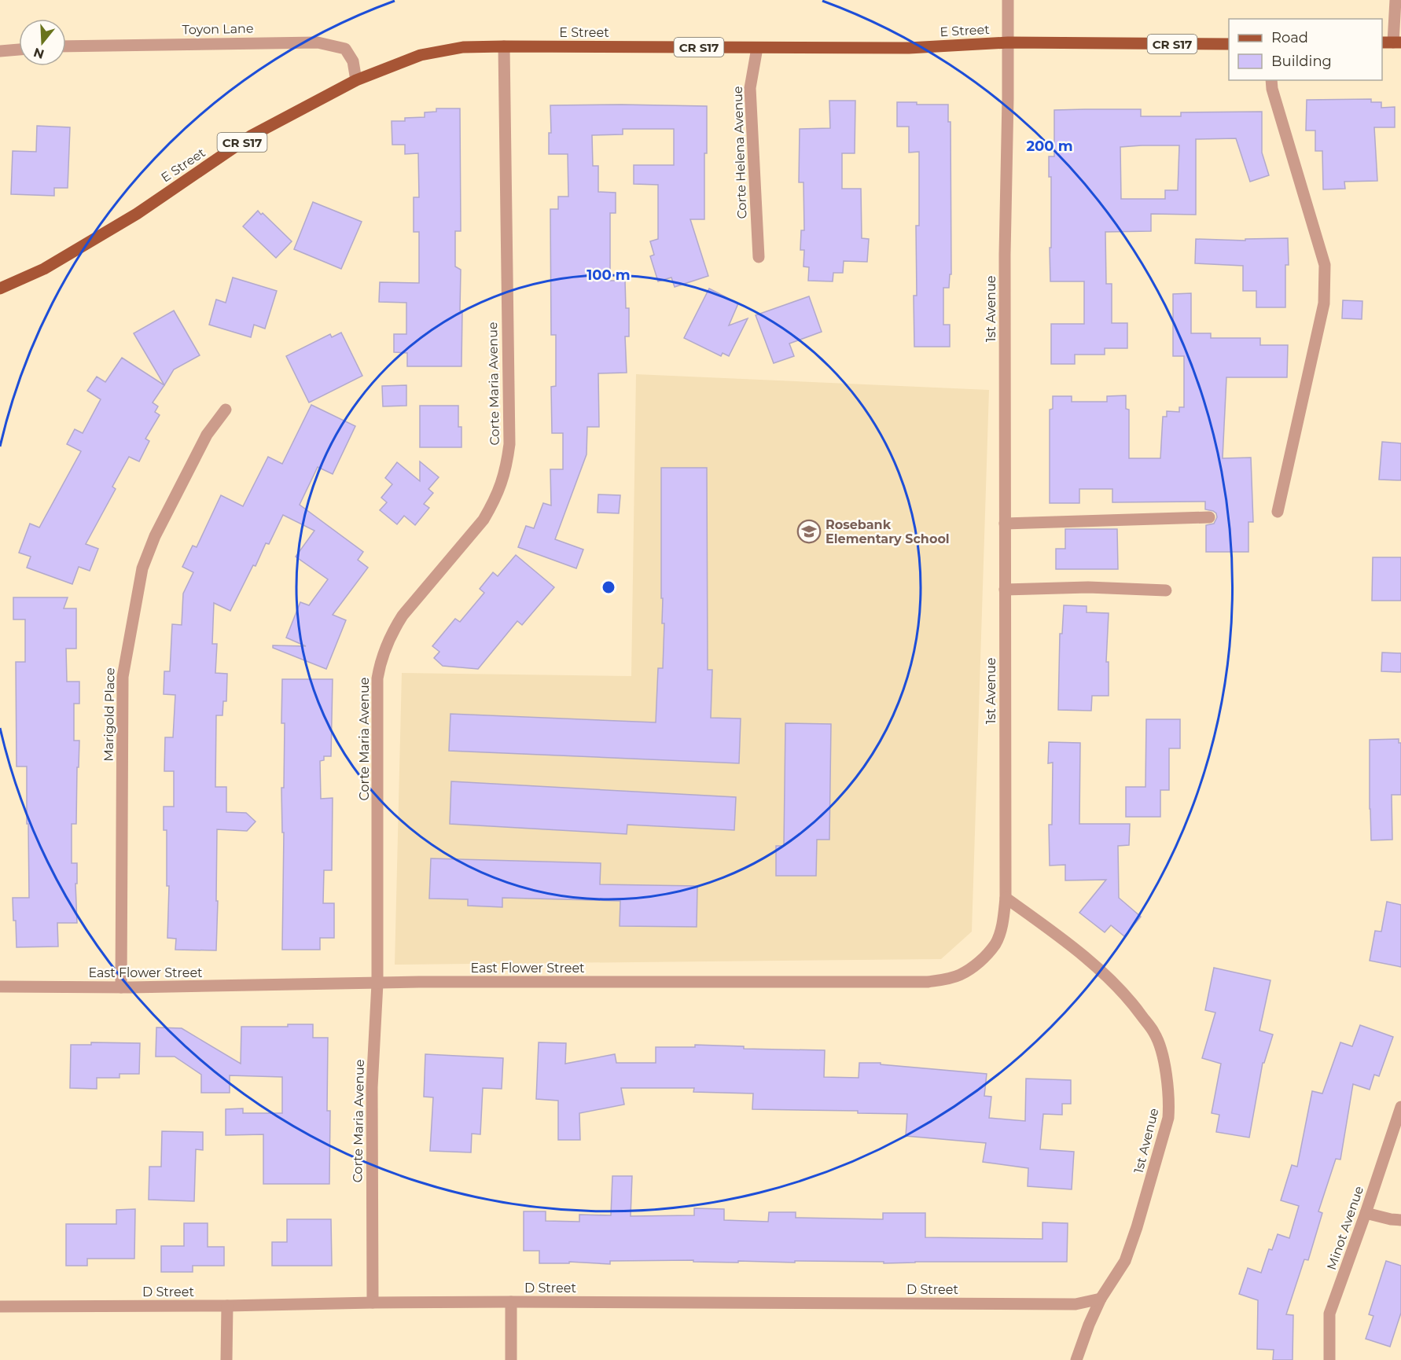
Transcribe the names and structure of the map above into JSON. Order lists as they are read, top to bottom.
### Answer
{
  "streets": {
    "main road": ["E Street", "CR S17"],
    "street": [
      "Toyon Lane",
      "Corte Helena Avenue",
      "1st Avenue",
      "Corte Maria Avenue",
      "Marigold Place",
      "East Flower Street",
      "Minot Avenue",
      "D Street"
    ]
  },
  "crossings": [
    ["Toyon Lane", "E Street"],
    ["E Street", "Corte Helena Avenue"],
    ["E Street", "1st Avenue"],
    ["E Street", "Corte Maria Avenue"],
    ["1st Avenue", "East Flower Street"],
    ["1st Avenue", "D Street"],
    ["Corte Maria Avenue", "East Flower Street"],
    ["Corte Maria Avenue", "D Street"],
    ["Marigold Place", "East Flower Street"]
  ],
  "places": {
    "school or university": ["Rosebank Elementary School"]
  },
  "legend": ["Road", "Building"],
  "north": "bottom",
  "rings": ["200 m", "100 m"]
}
